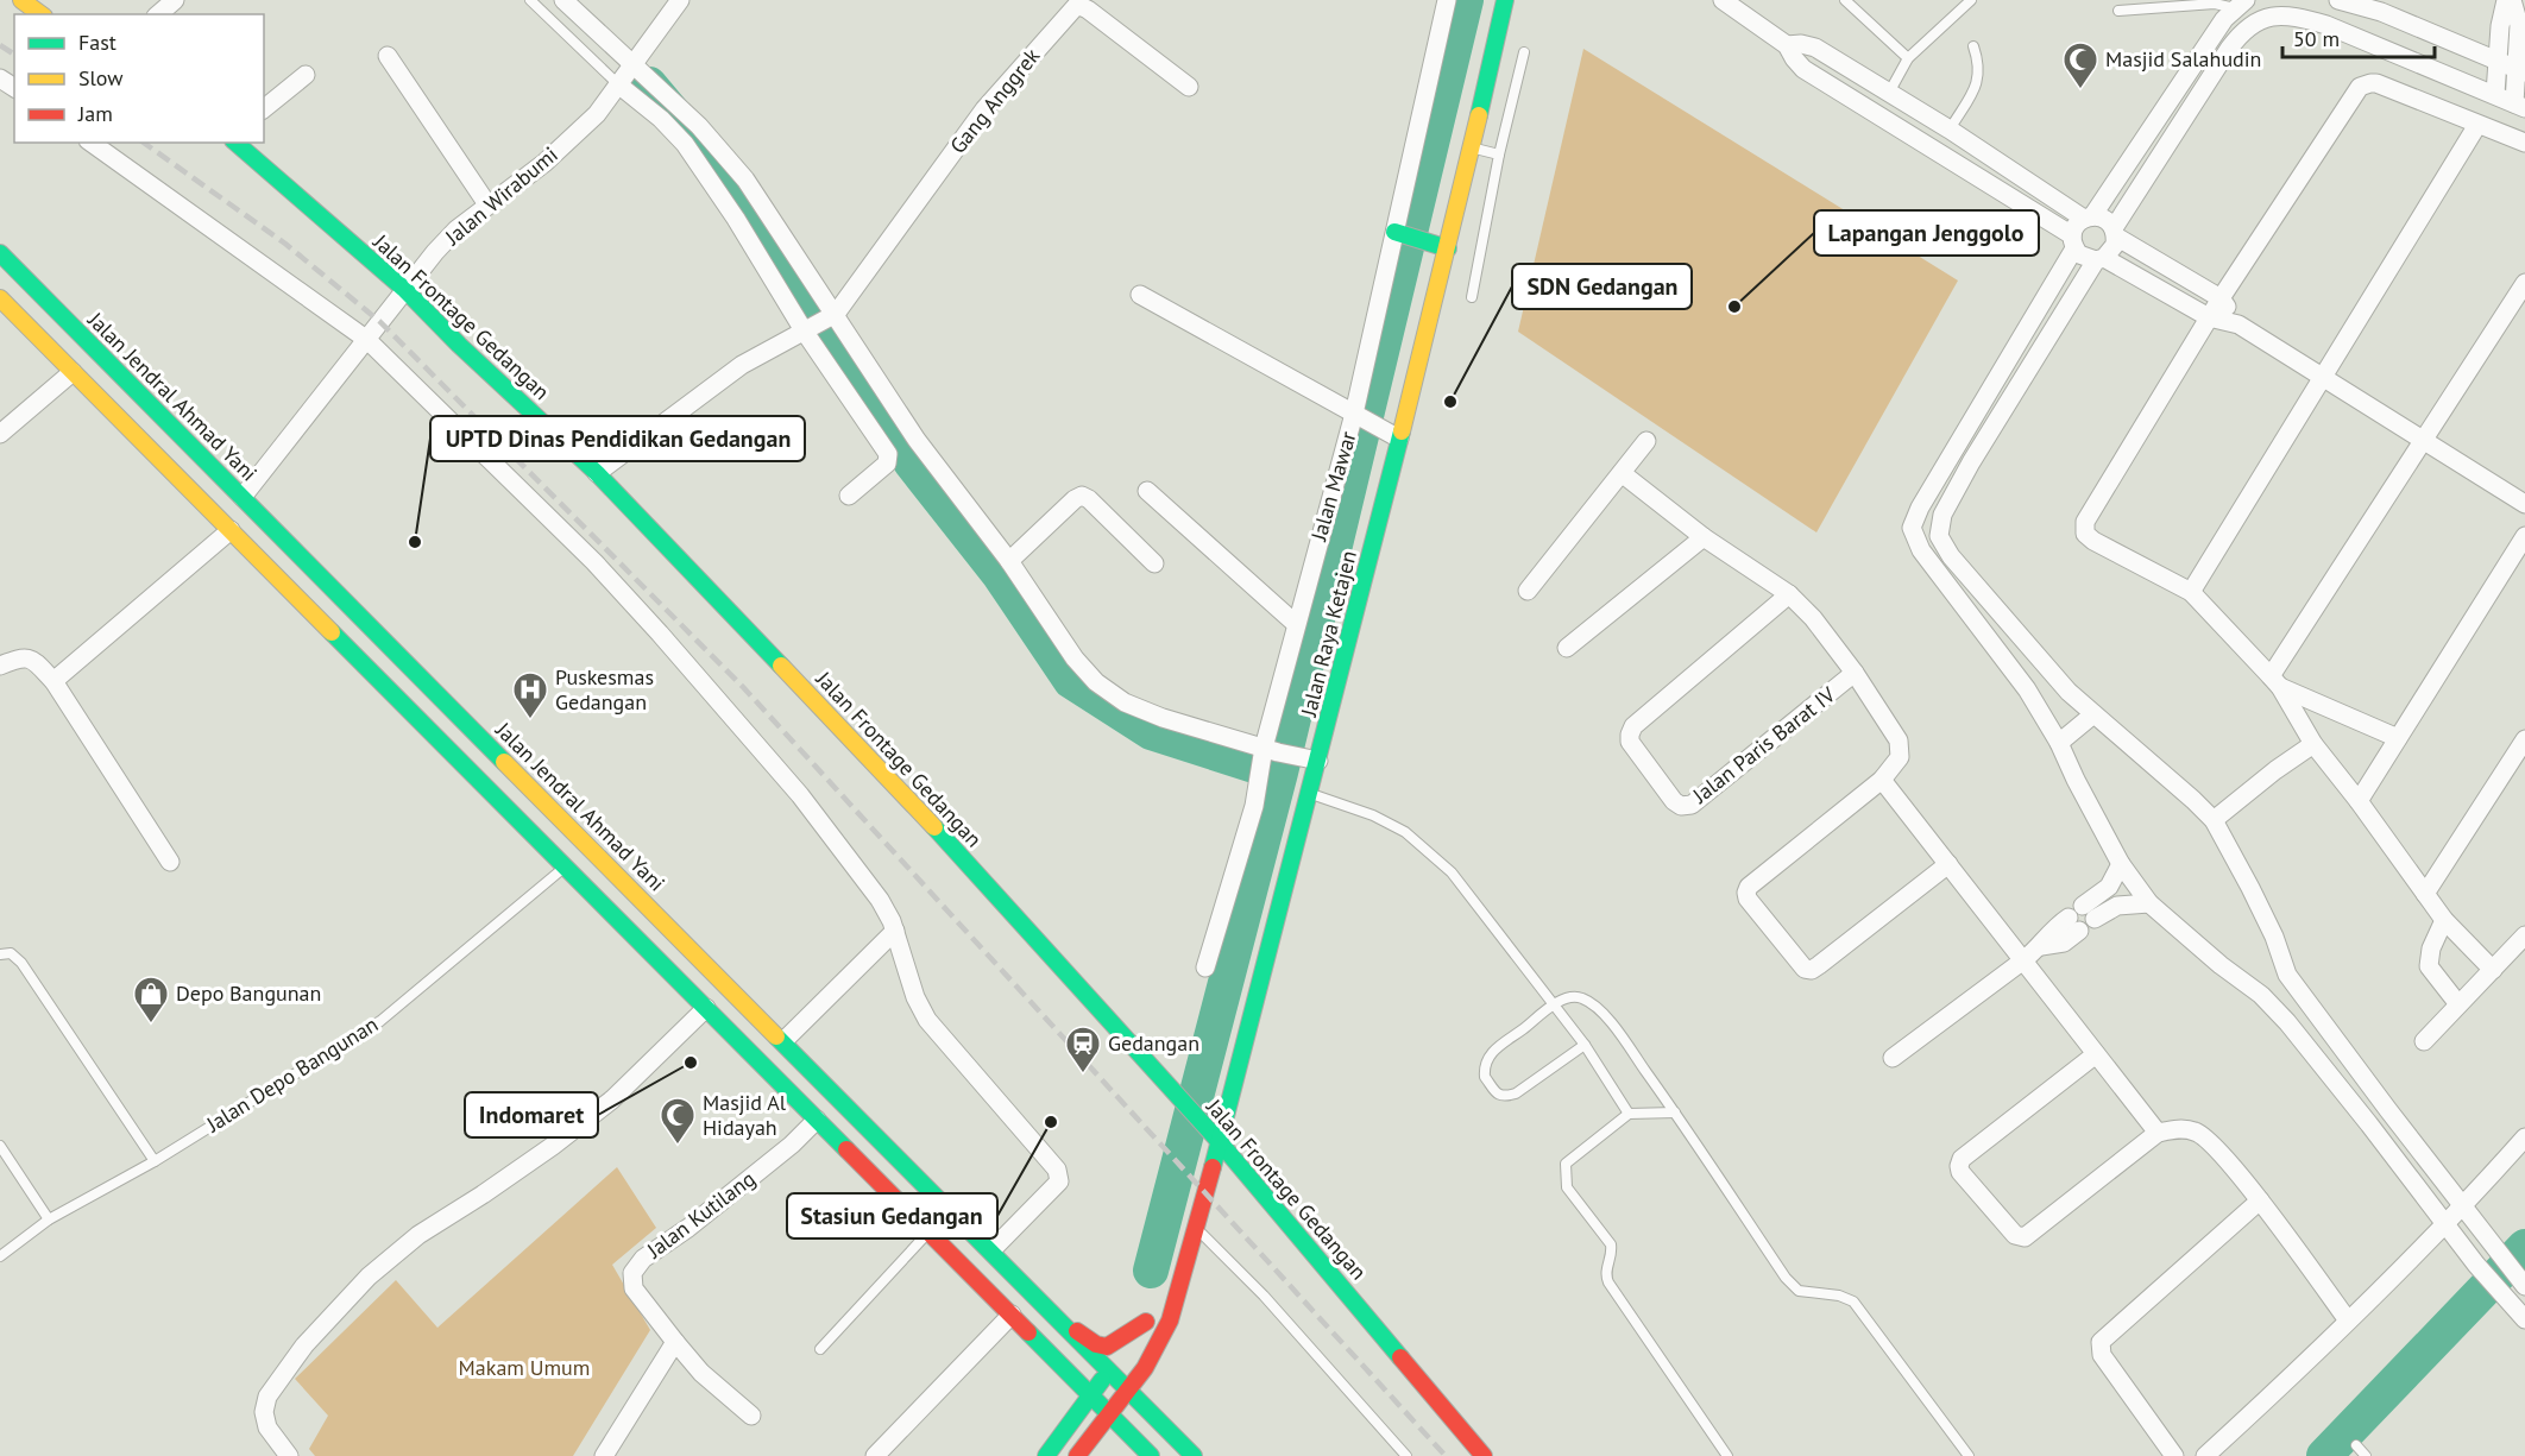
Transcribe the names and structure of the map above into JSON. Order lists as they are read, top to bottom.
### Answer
{
  "streets": {
    "main road": ["Jalan Frontage Gedangan", "Jalan Jendral Ahmad Yani", "Jalan Raya Ketajen"],
    "street": [
      "Gang Anggrek",
      "Jalan Wirabumi",
      "Jalan Mawar",
      "Jalan Paris Barat IV",
      "Jalan Kutilang"
    ],
    "lane": ["Jalan Depo Bangunan"]
  },
  "crossings": [
    ["Jalan Wirabumi", "Jalan Frontage Gedangan"],
    ["Jalan Wirabumi", "Jalan Jendral Ahmad Yani"],
    ["Jalan Frontage Gedangan", "Jalan Raya Ketajen"],
    ["Jalan Jendral Ahmad Yani", "Jalan Raya Ketajen"]
  ],
  "parks": ["Makam Umum"],
  "places": {
    "mosque": ["Masjid Salahudin", "Masjid Al Hidayah"],
    "other": [
      "Lapangan Jenggolo",
      "SDN Gedangan",
      "UPTD Dinas Pendidikan Gedangan",
      "Indomaret",
      "Stasiun Gedangan"
    ],
    "hospital": ["Puskesmas Gedangan"],
    "shop": ["Depo Bangunan"],
    "station": ["Gedangan"]
  },
  "legend": ["Fast", "Slow", "Jam"],
  "scale_bar": "50 m"
}
